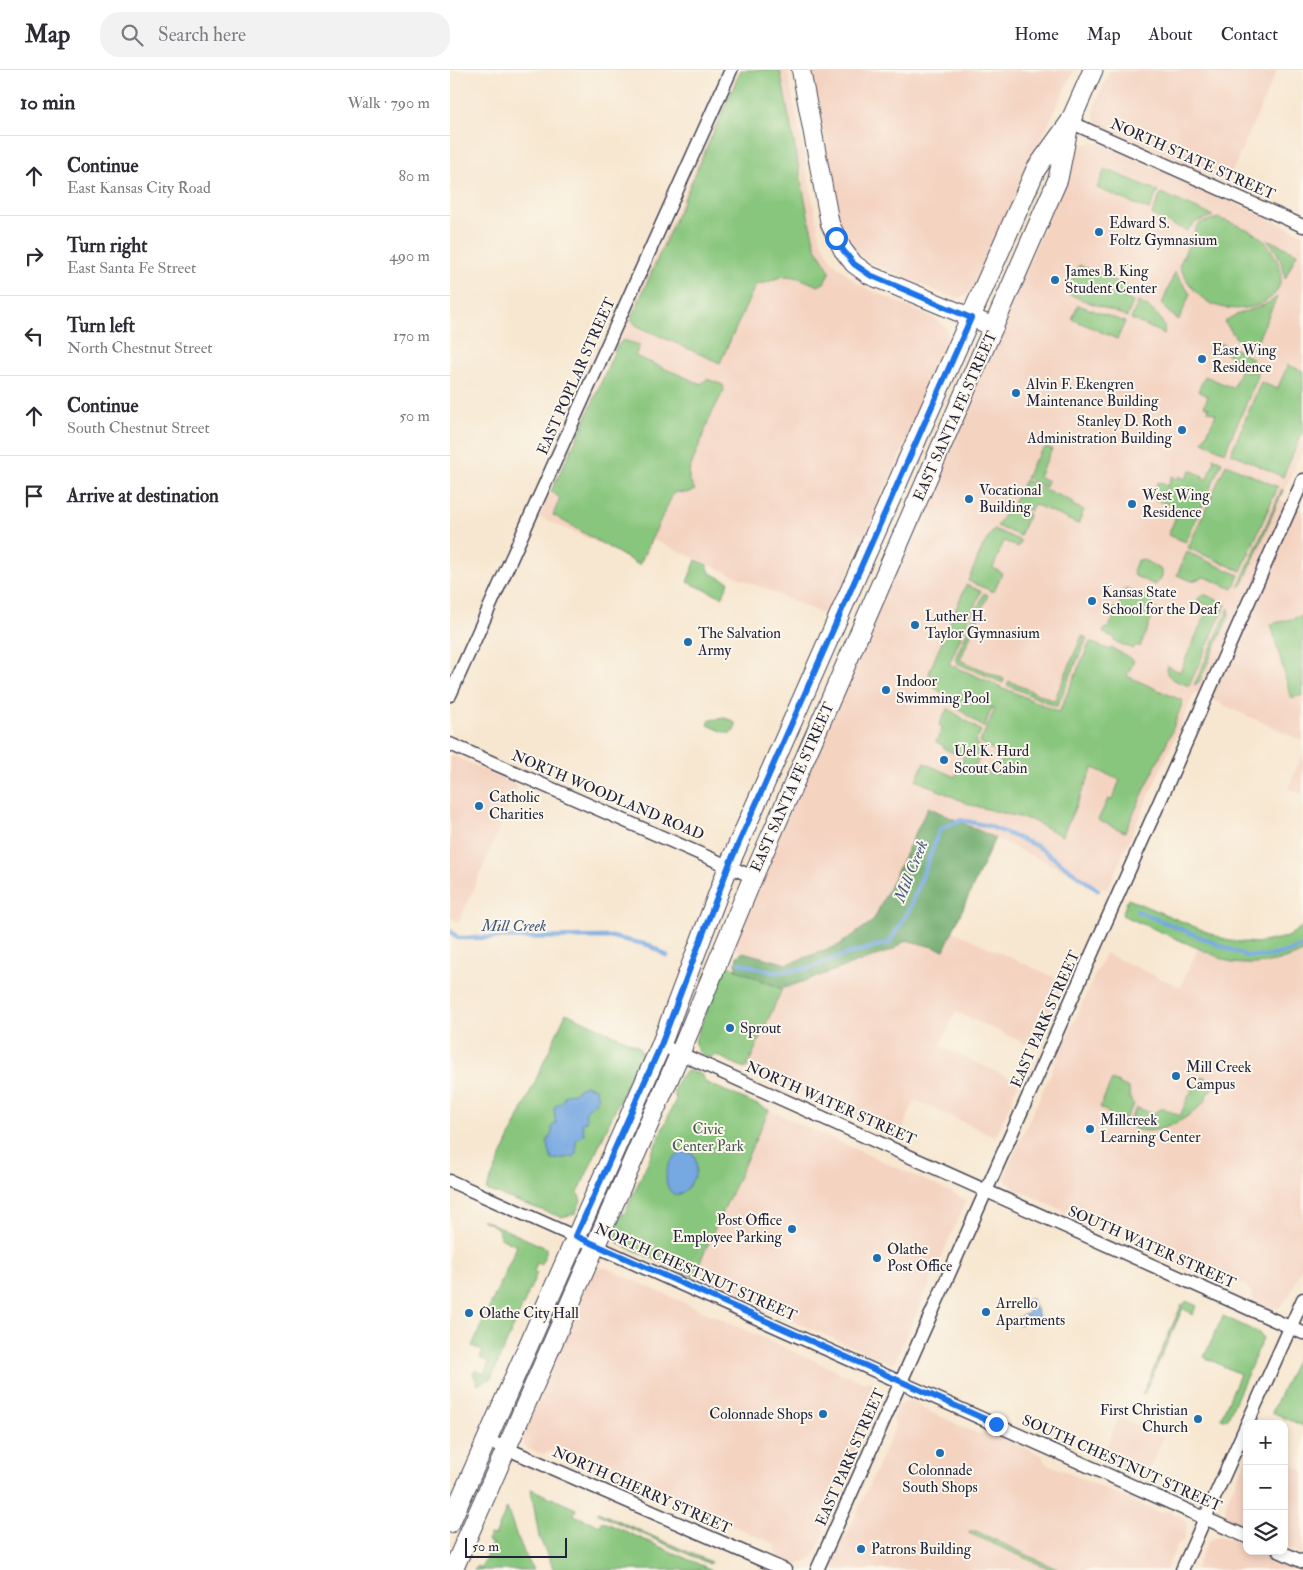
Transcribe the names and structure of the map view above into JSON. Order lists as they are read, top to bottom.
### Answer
{
  "streets": {
    "main road": ["EAST SANTA FE STREET"],
    "street": [
      "NORTH STATE STREET",
      "EAST POPLAR STREET",
      "NORTH WOODLAND ROAD",
      "EAST PARK STREET",
      "NORTH WATER STREET",
      "SOUTH WATER STREET",
      "NORTH CHESTNUT STREET",
      "SOUTH CHESTNUT STREET",
      "NORTH CHERRY STREET"
    ]
  },
  "crossings": [
    ["NORTH STATE STREET", "EAST SANTA FE STREET"],
    ["EAST SANTA FE STREET", "NORTH WOODLAND ROAD"],
    ["EAST SANTA FE STREET", "NORTH WATER STREET"],
    ["EAST SANTA FE STREET", "NORTH CHESTNUT STREET"],
    ["EAST SANTA FE STREET", "NORTH CHERRY STREET"],
    ["EAST PARK STREET", "NORTH WATER STREET"],
    ["EAST PARK STREET", "SOUTH WATER STREET"],
    ["EAST PARK STREET", "NORTH CHESTNUT STREET"],
    ["EAST PARK STREET", "SOUTH CHESTNUT STREET"],
    ["NORTH WATER STREET", "SOUTH WATER STREET"],
    ["NORTH CHESTNUT STREET", "SOUTH CHESTNUT STREET"]
  ],
  "water": ["Mill Creek"],
  "parks": ["Civic Center Park"],
  "places": [
    "Edward S. Foltz Gymnasium",
    "James B. King Student Center",
    "East Wing Residence",
    "Alvin F. Ekengren Maintenance Building",
    "Stanley D. Roth Administration Building",
    "Vocational Building",
    "West Wing Residence",
    "Kansas State School for the Deaf",
    "Luther H. Taylor Gymnasium",
    "The Salvation Army",
    "Indoor Swimming Pool",
    "Uel K. Hurd Scout Cabin",
    "Catholic Charities",
    "Sprout",
    "Mill Creek Campus",
    "Millcreek Learning Center",
    "Post Office Employee Parking",
    "Olathe Post Office",
    "Arrello Apartments",
    "Olathe City Hall",
    "Colonnade Shops",
    "First Christian Church",
    "Colonnade South Shops",
    "Patrons Building"
  ],
  "scale_bar": "50 m",
  "page": {
    "header": "Map",
    "search": "Search here",
    "nav": [
      "Home",
      "Map",
      "About",
      "Contact"
    ],
    "heading": ["10 min", "Walk · 790 m"],
    "list": [
      ["Continue", "East Kansas City Road", "80 m"],
      ["Turn right", "East Santa Fe Street", "490 m"],
      ["Turn left", "North Chestnut Street", "170 m"],
      ["Continue", "South Chestnut Street", "50 m"],
      "Arrive at destination"
    ],
    "map_buttons": ["+", "−"],
    "scale": "50 m"
  }
}
